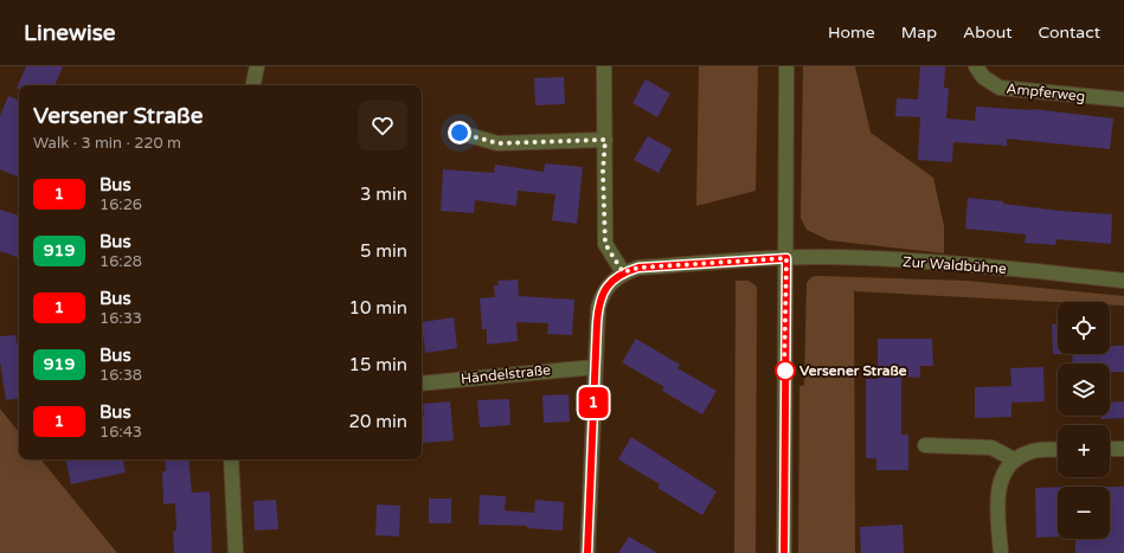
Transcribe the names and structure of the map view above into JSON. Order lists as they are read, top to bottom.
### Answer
{
  "streets": {
    "street": ["Ampferweg", "Zur Waldbühne", "Händelstraße"]
  },
  "places": ["Versener Straße"],
  "lines": ["bus line 1"],
  "page": {
    "header": "Linewise",
    "nav": [
      "Home",
      "Map",
      "About",
      "Contact"
    ],
    "on_map": "1",
    "heading": ["Versener Straße", "Walk · 3 min · 220 m"],
    "list": [
      {
        "mark": "1",
        "name": "Bus",
        "note": "16:26",
        "value": "3 min"
      },
      {
        "mark": "919",
        "name": "Bus",
        "note": "16:28",
        "value": "5 min"
      },
      {
        "mark": "1",
        "name": "Bus",
        "note": "16:33",
        "value": "10 min"
      },
      {
        "mark": "919",
        "name": "Bus",
        "note": "16:38",
        "value": "15 min"
      },
      {
        "mark": "1",
        "name": "Bus",
        "note": "16:43",
        "value": "20 min"
      }
    ],
    "map_buttons": ["+", "−"]
  }
}
